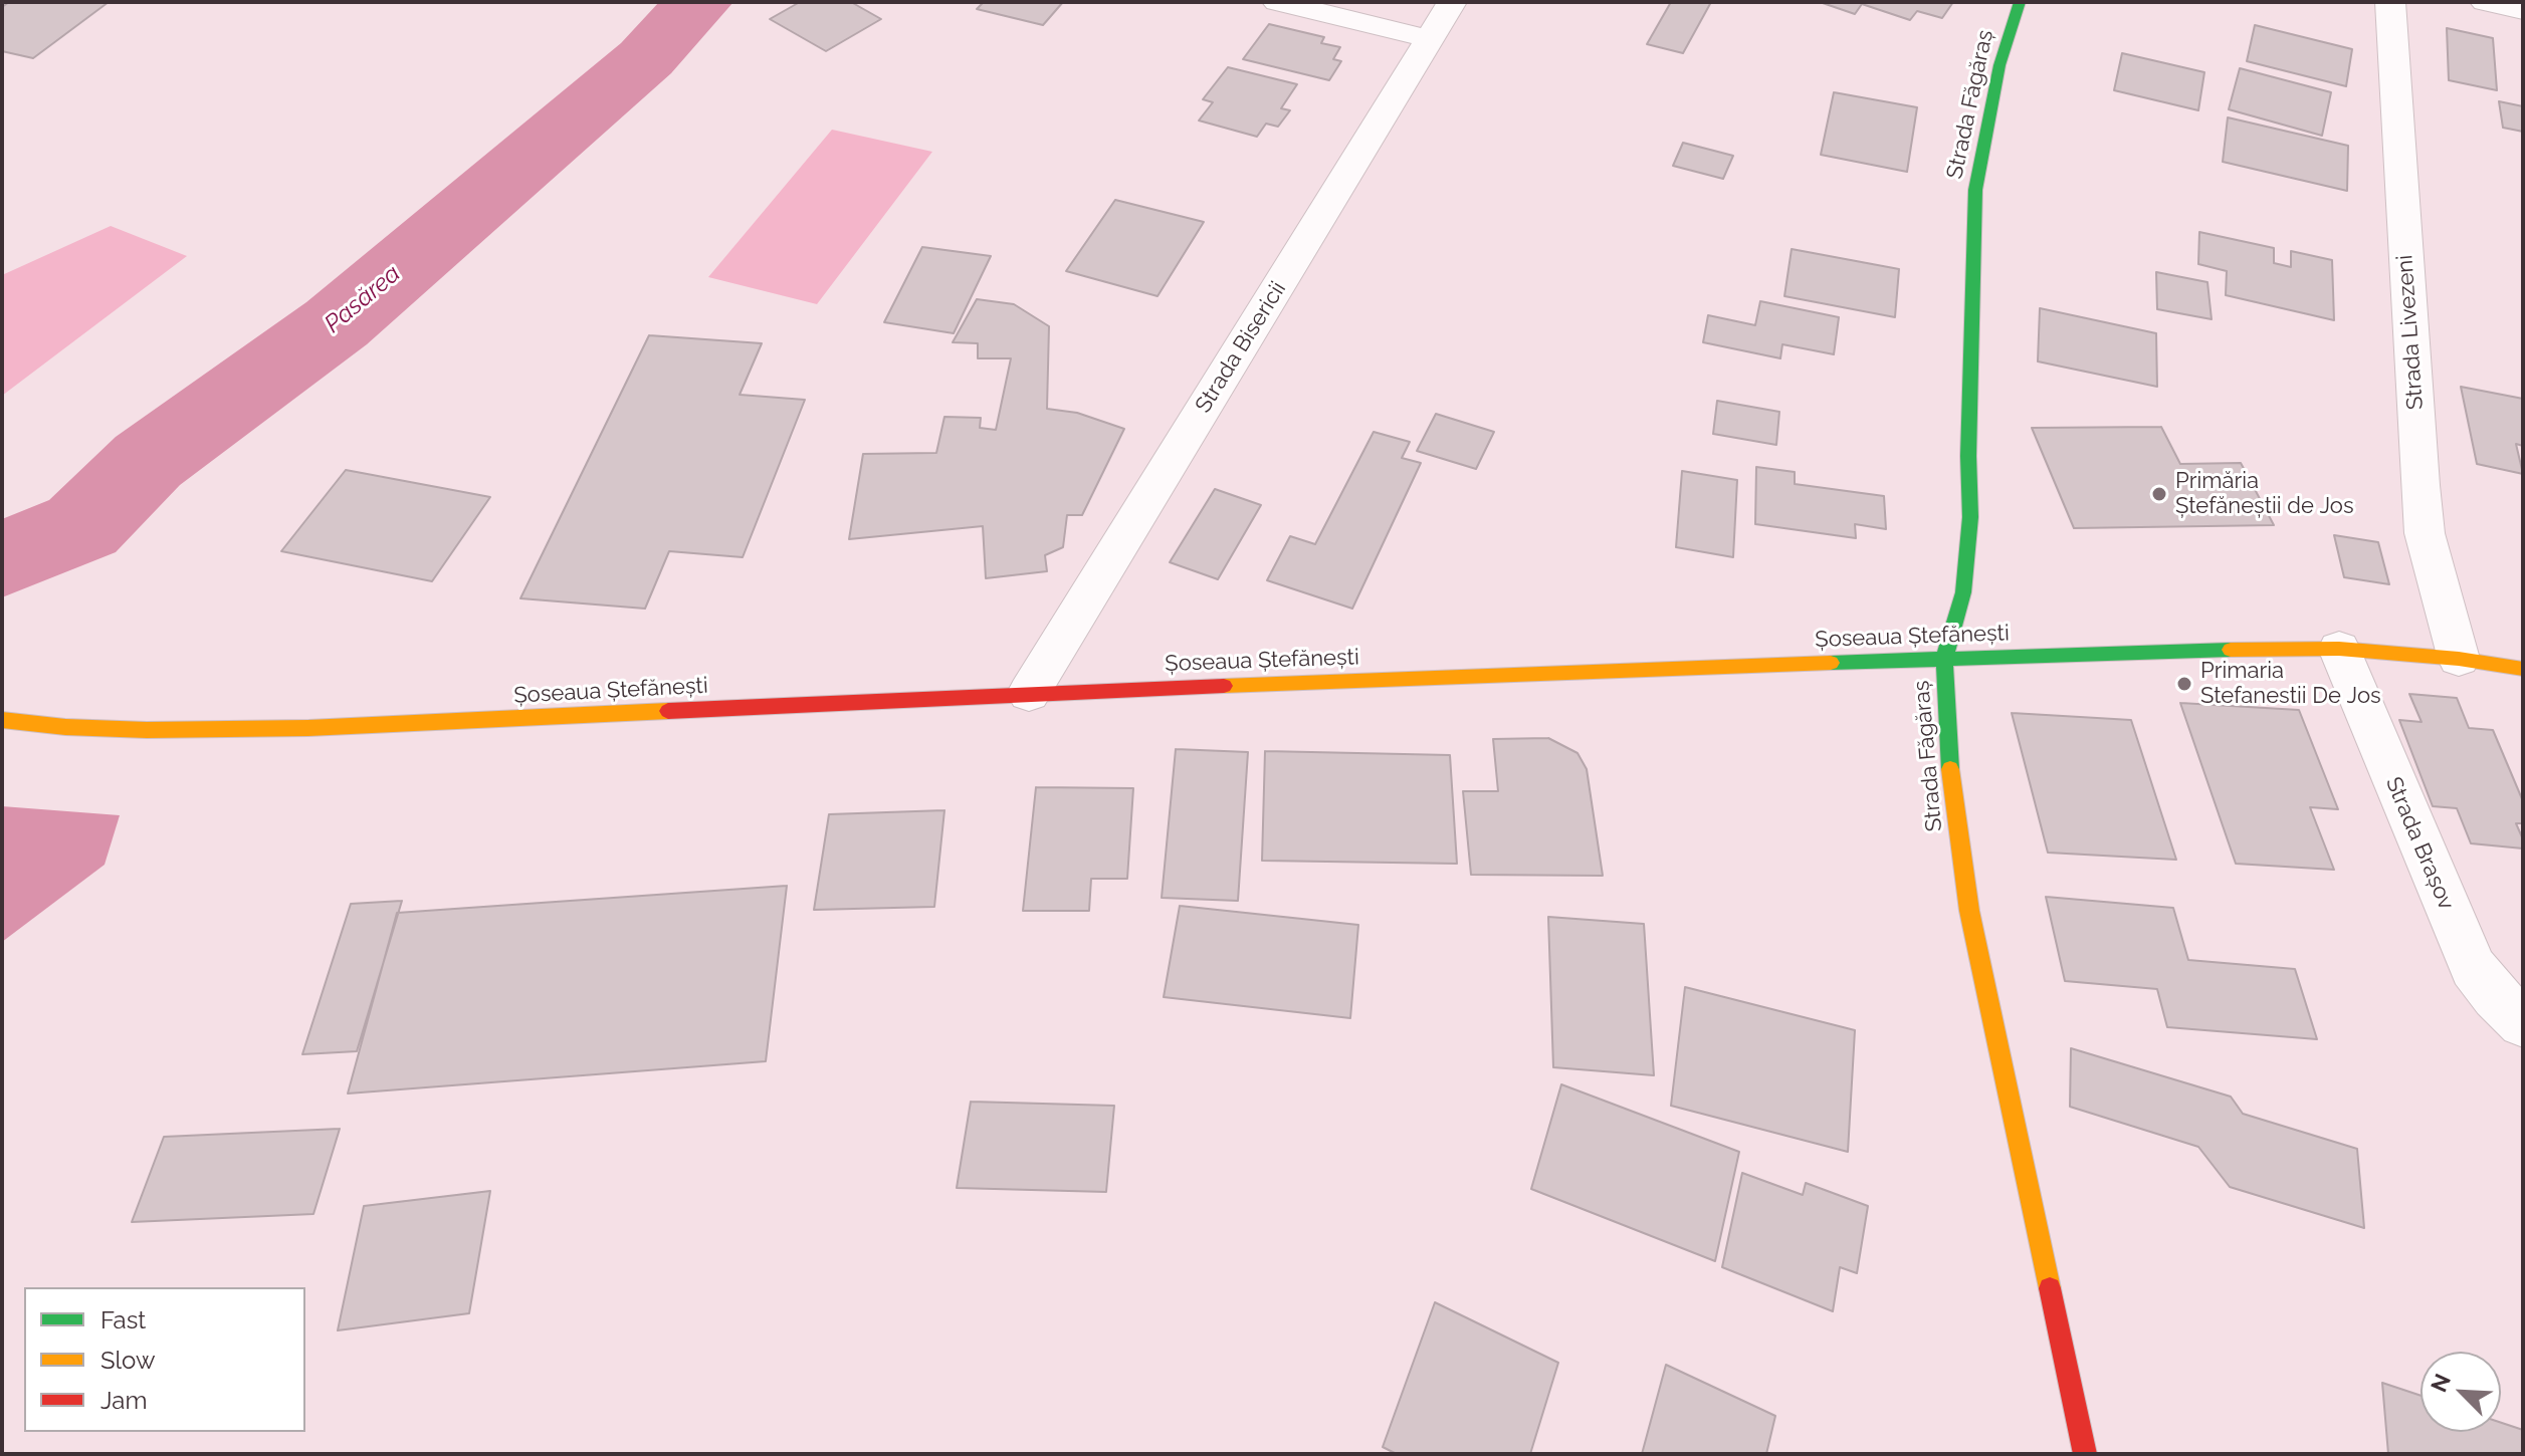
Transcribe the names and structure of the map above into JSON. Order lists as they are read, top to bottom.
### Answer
{
  "streets": {
    "main road": ["Strada Făgăraș", "Șoseaua Ștefănești"],
    "street": ["Strada Livezeni", "Strada Bisericii", "Strada Brașov"]
  },
  "crossings": [
    ["Strada Făgăraș", "Șoseaua Ștefănești"],
    ["Strada Livezeni", "Șoseaua Ștefănești"],
    ["Strada Bisericii", "Șoseaua Ștefănești"],
    ["Șoseaua Ștefănești", "Strada Brașov"]
  ],
  "water": ["Pasărea"],
  "places": ["Primăria Ștefăneștii de Jos", "Primaria Stefanestii De Jos"],
  "legend": ["Fast", "Slow", "Jam"],
  "north": "top left"
}
